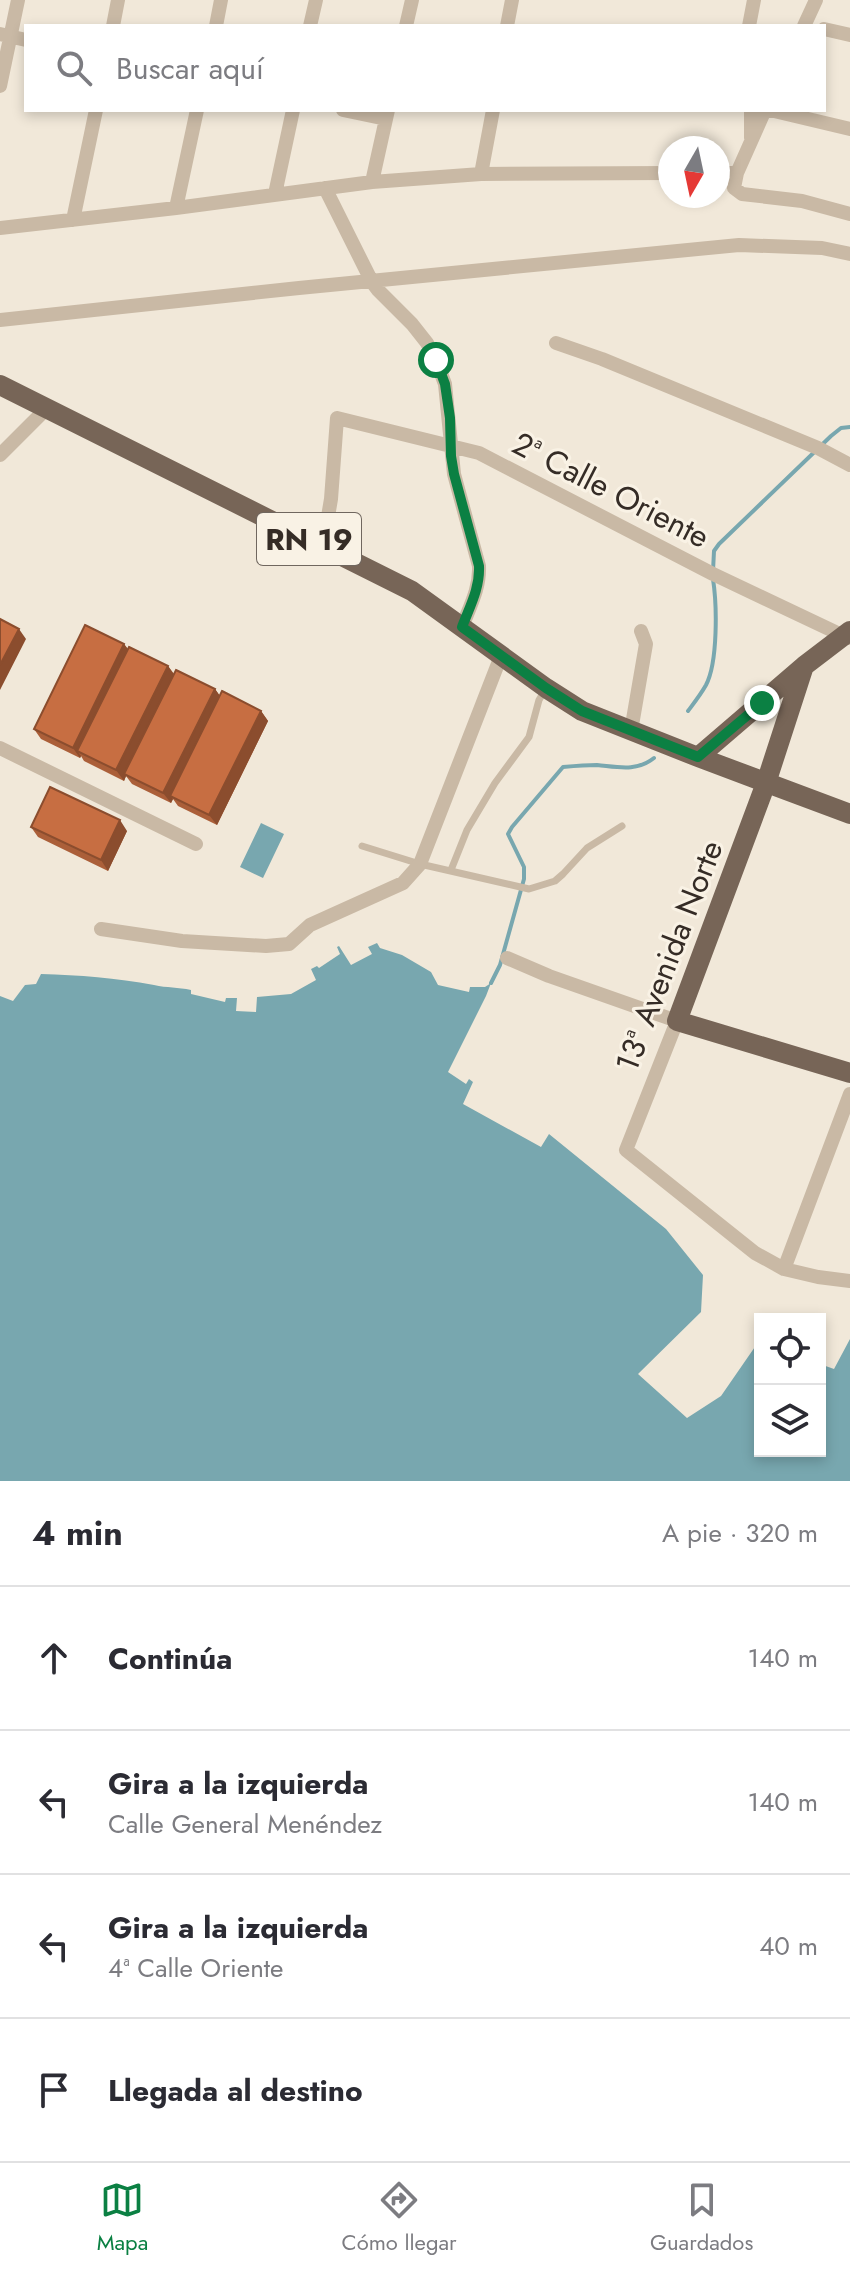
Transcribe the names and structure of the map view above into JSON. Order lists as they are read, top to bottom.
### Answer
{
  "streets": {
    "main road": ["RN 19", "13ª Avenida Norte"],
    "street": ["2ª Calle Oriente"]
  },
  "crossings": [
    ["2ª Calle Oriente", "RN 19"]
  ],
  "north": "bottom",
  "page": {
    "search": "Buscar aquí",
    "heading": ["4 min", "A pie · 320 m"],
    "list": [
      ["Continúa", "140 m"],
      ["Gira a la izquierda", "Calle General Menéndez", "140 m"],
      ["Gira a la izquierda", "4ª Calle Oriente", "40 m"],
      "Llegada al destino"
    ],
    "nav": ["Mapa", "Cómo llegar", "Guardados"]
  }
}
